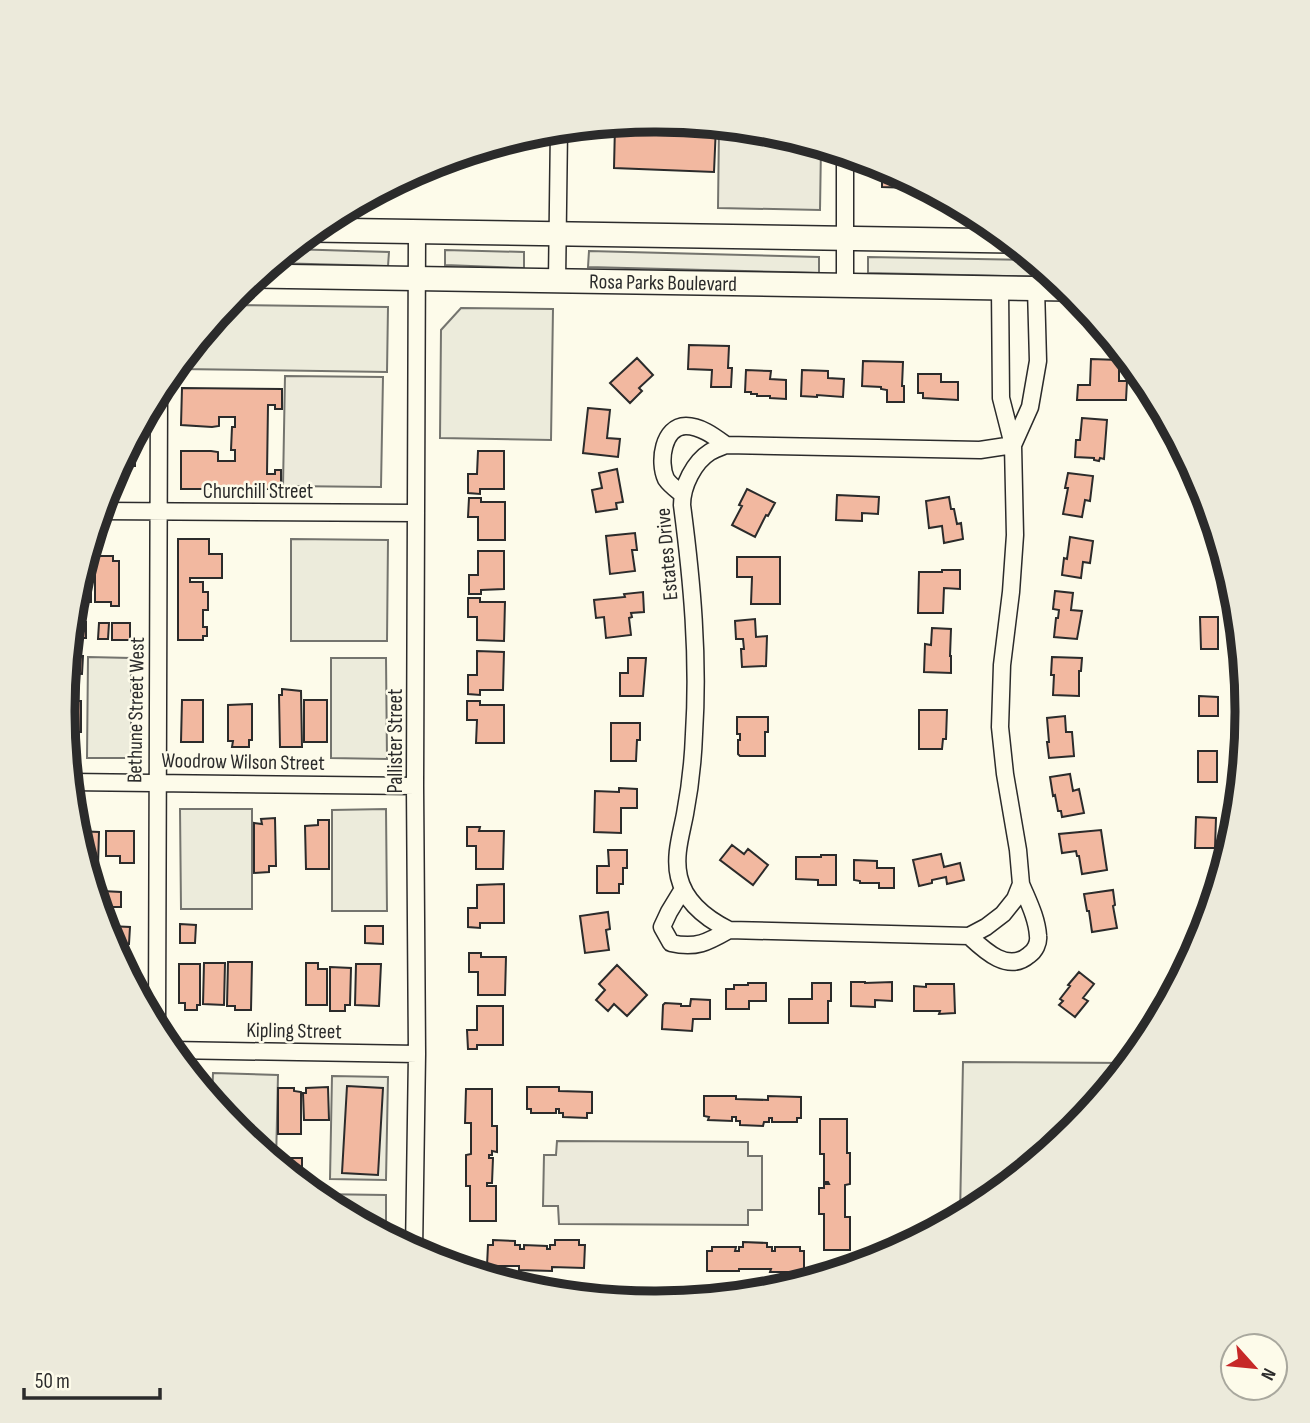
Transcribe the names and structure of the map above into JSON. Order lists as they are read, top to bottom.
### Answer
{
  "streets": {
    "street": [
      "Rosa Parks Boulevard",
      "Churchill Street",
      "Estates Drive",
      "Bethune Street West",
      "Pallister Street",
      "Woodrow Wilson Street",
      "Kipling Street"
    ]
  },
  "crossings": [
    ["Rosa Parks Boulevard", "Pallister Street"],
    ["Churchill Street", "Bethune Street West"],
    ["Churchill Street", "Pallister Street"],
    ["Bethune Street West", "Woodrow Wilson Street"],
    ["Pallister Street", "Woodrow Wilson Street"],
    ["Pallister Street", "Kipling Street"]
  ],
  "scale_bar": "50 m",
  "north": "bottom right"
}
